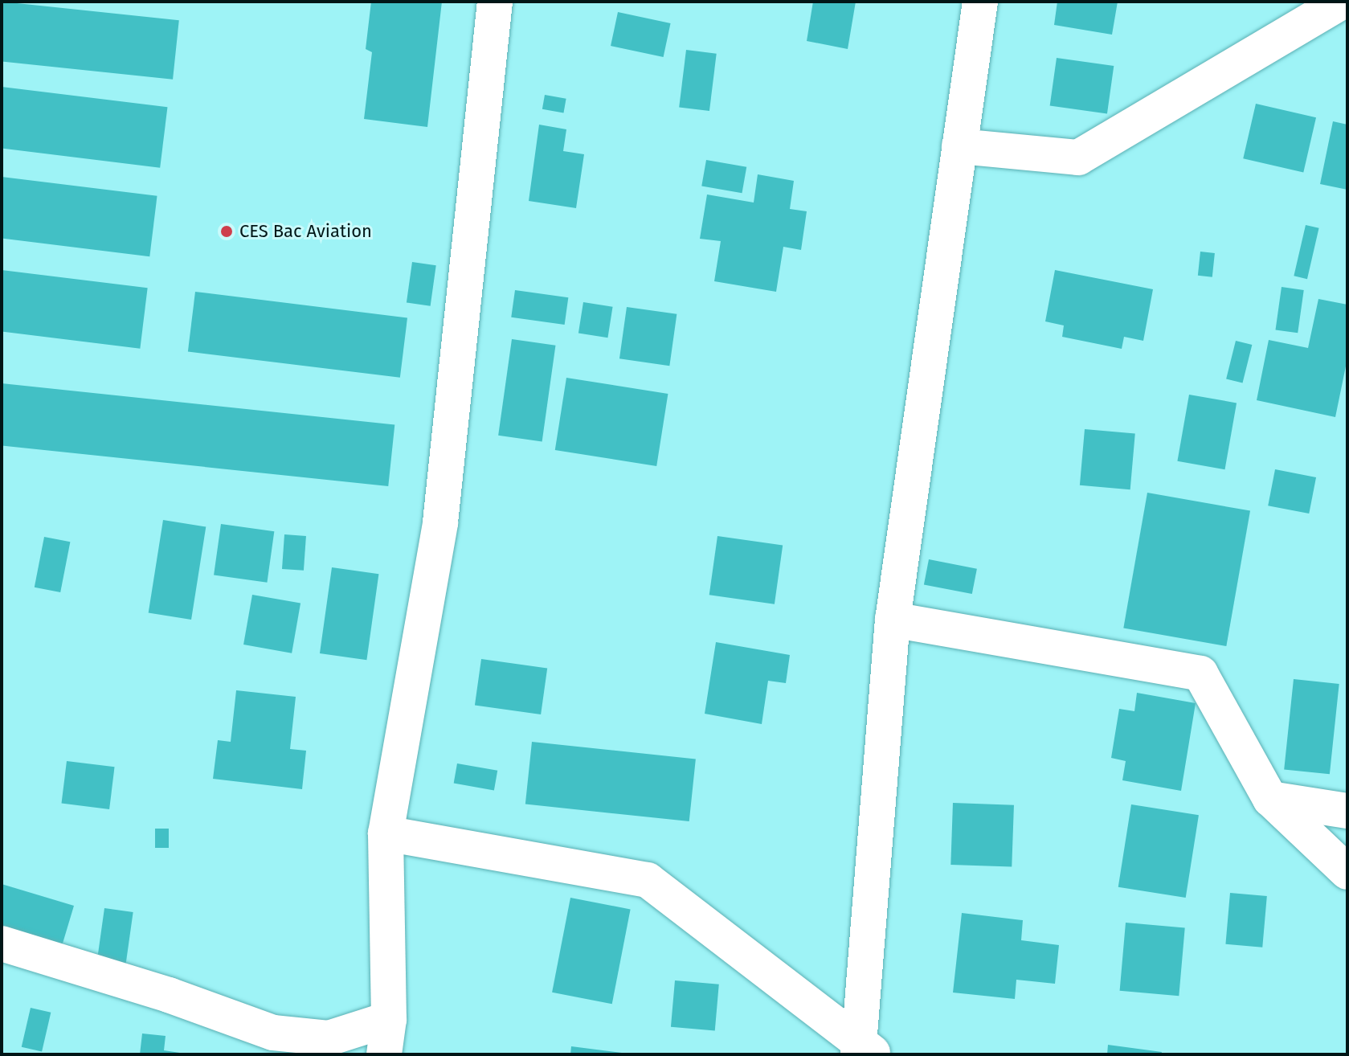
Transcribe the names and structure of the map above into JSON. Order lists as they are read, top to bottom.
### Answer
{
  "places": ["CES Bac Aviation"]
}
